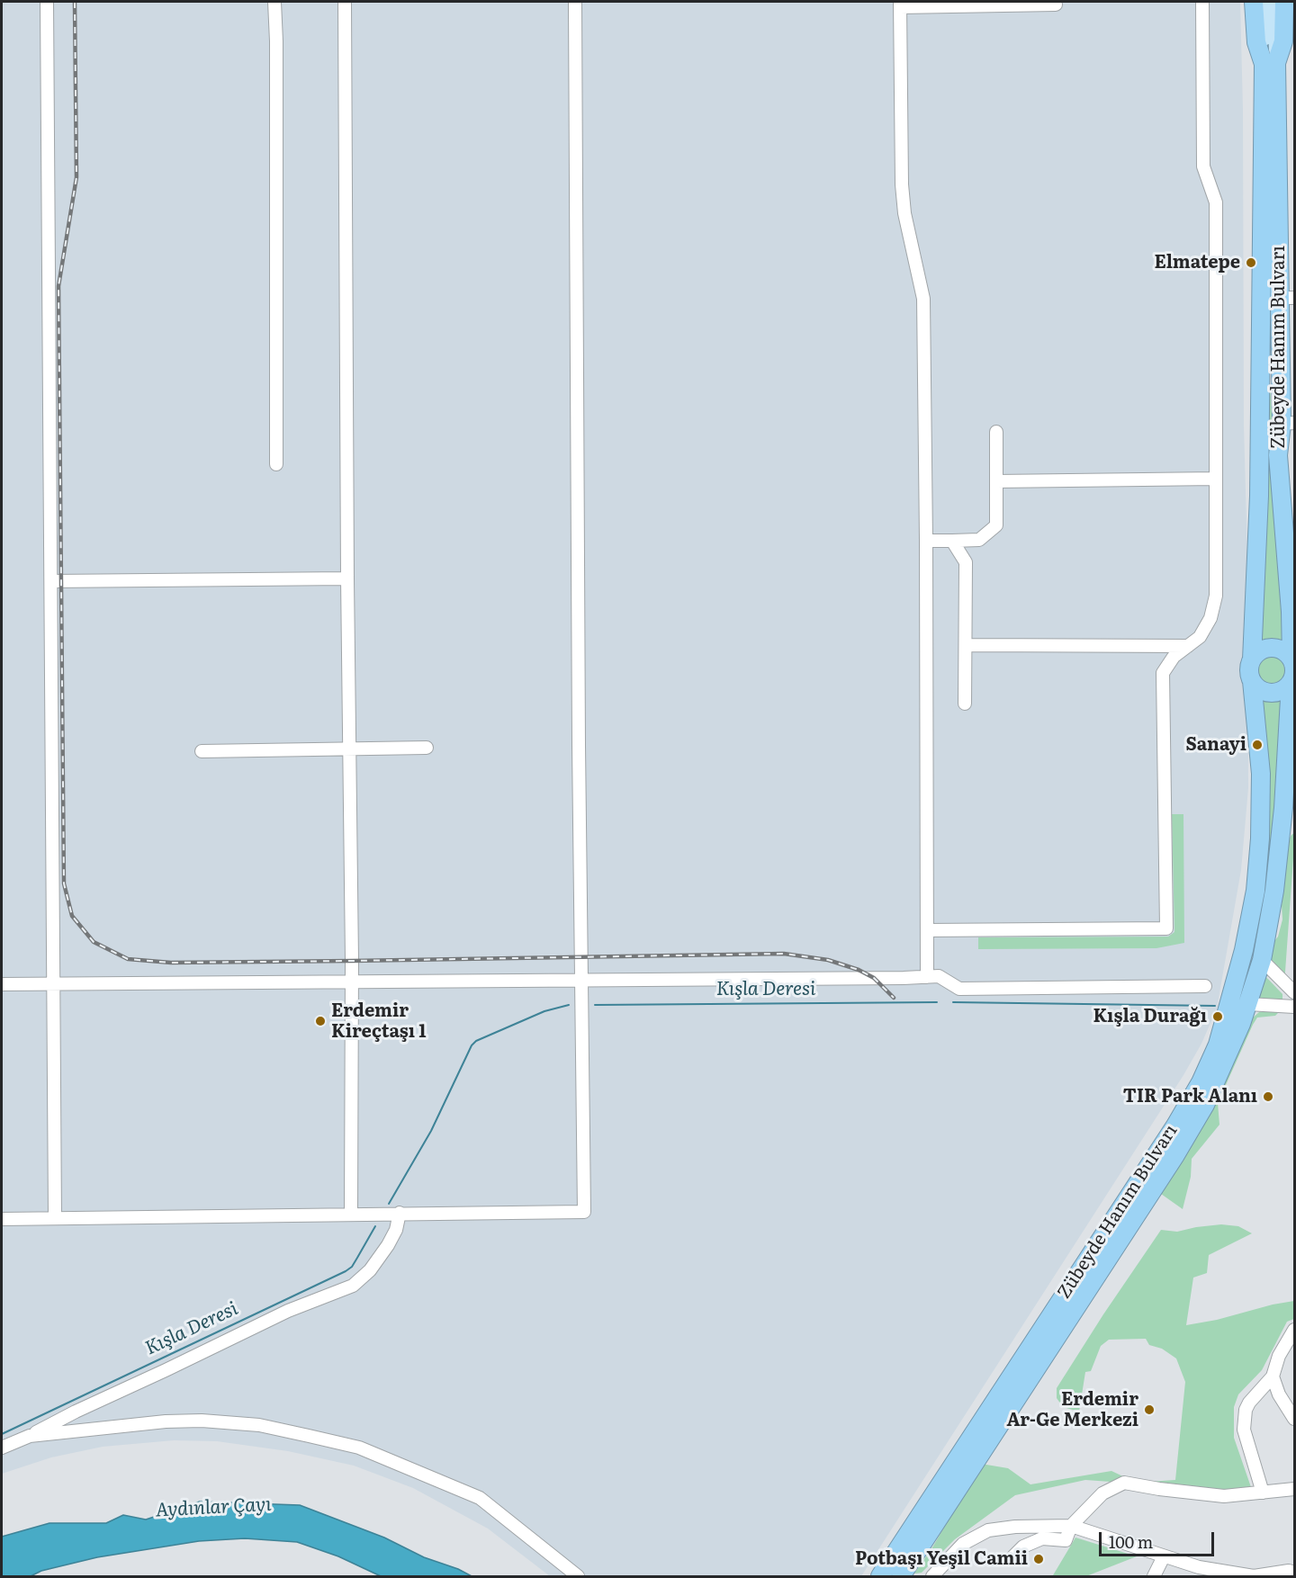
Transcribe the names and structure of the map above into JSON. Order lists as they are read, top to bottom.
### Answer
{
  "streets": {
    "highway": ["Zübeyde Hanım Bulvarı"]
  },
  "water": ["Kışla Deresi", "Aydınlar Çayı"],
  "places": [
    "Elmatepe",
    "Sanayi",
    "Kışla Durağı",
    "Erdemir Kireçtaşı 1",
    "TIR Park Alanı",
    "Erdemir Ar-Ge Merkezi",
    "Potbaşı Yeşil Camii"
  ],
  "scale_bar": "100 m"
}
